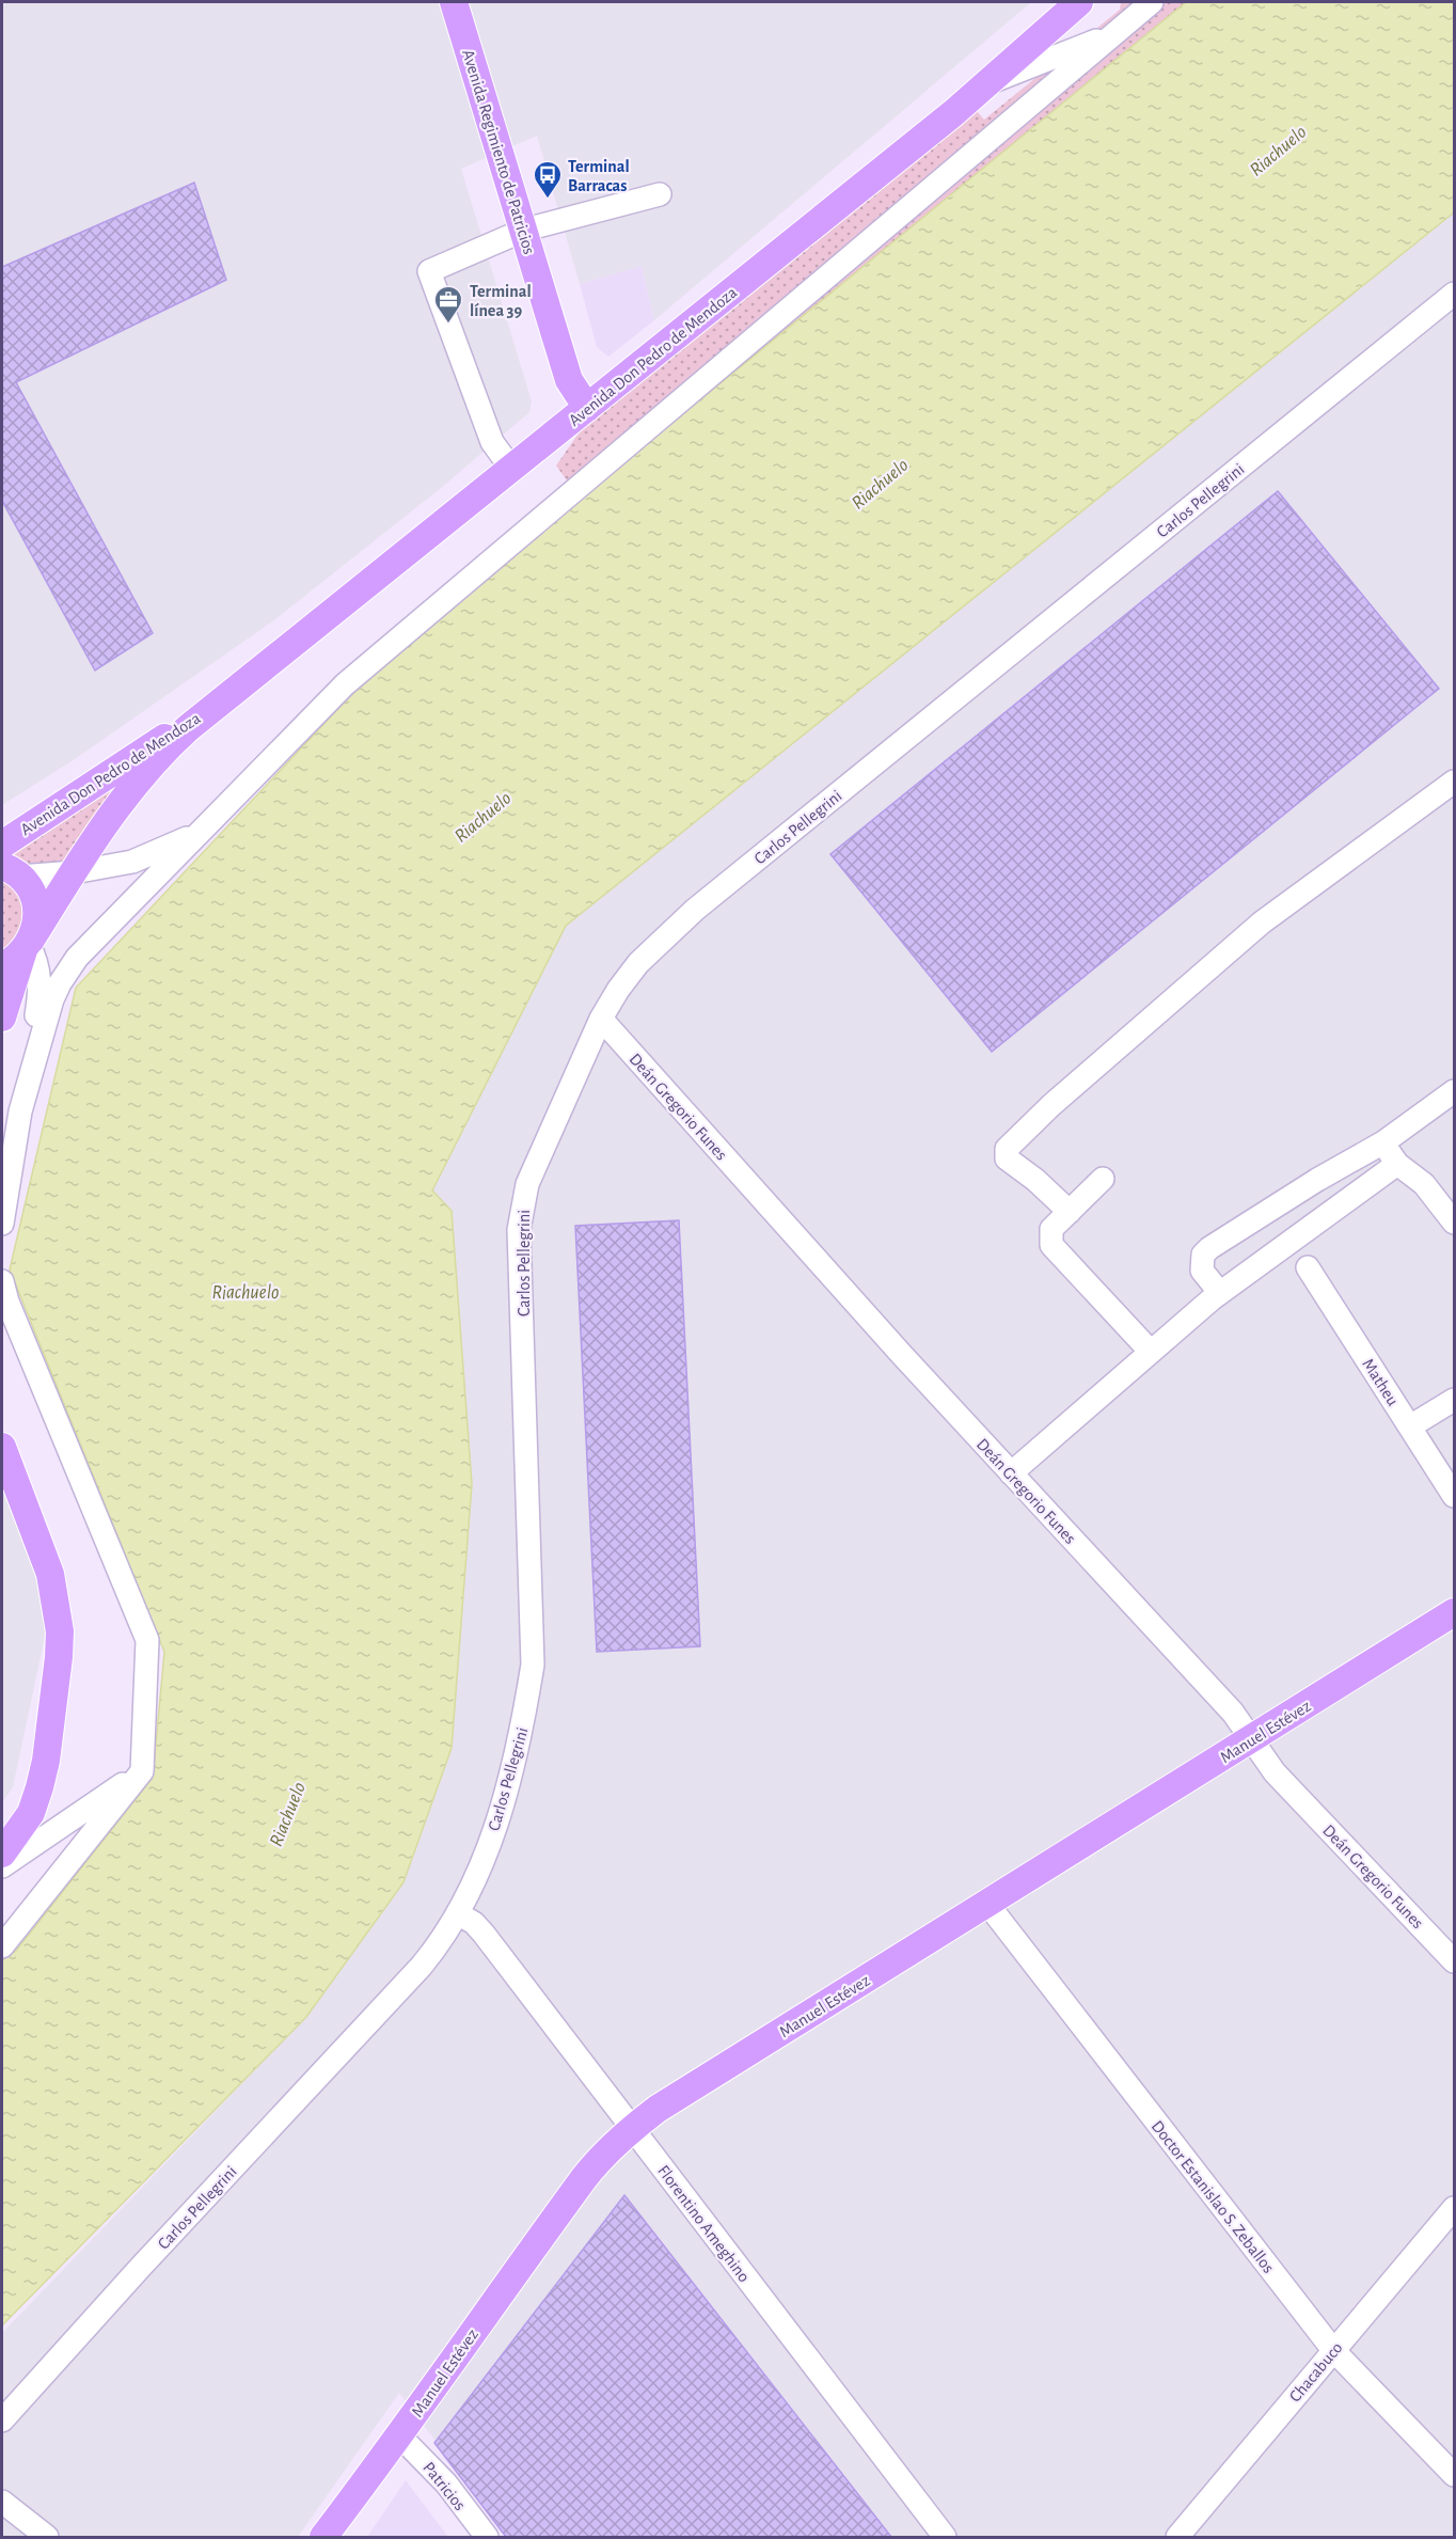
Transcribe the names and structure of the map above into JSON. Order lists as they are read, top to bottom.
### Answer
{
  "streets": {
    "main road": ["Avenida Regimiento de Patricios", "Avenida Don Pedro de Mendoza", "Manuel Estévez"],
    "street": [
      "Carlos Pellegrini",
      "Deán Gregorio Funes",
      "Matheu",
      "Doctor Estanislao S. Zeballos",
      "Florentino Ameghino",
      "Chacabuco",
      "Patricios"
    ]
  },
  "crossings": [
    ["Avenida Regimiento de Patricios", "Avenida Don Pedro de Mendoza"],
    ["Carlos Pellegrini", "Deán Gregorio Funes"],
    ["Carlos Pellegrini", "Florentino Ameghino"],
    ["Deán Gregorio Funes", "Manuel Estévez"],
    ["Manuel Estévez", "Doctor Estanislao S. Zeballos"],
    ["Manuel Estévez", "Florentino Ameghino"],
    ["Manuel Estévez", "Patricios"],
    ["Doctor Estanislao S. Zeballos", "Chacabuco"]
  ],
  "water": ["Riachuelo"],
  "places": {
    "bus stop": ["Terminal Barracas"],
    "office": ["Terminal línea 39"]
  }
}
